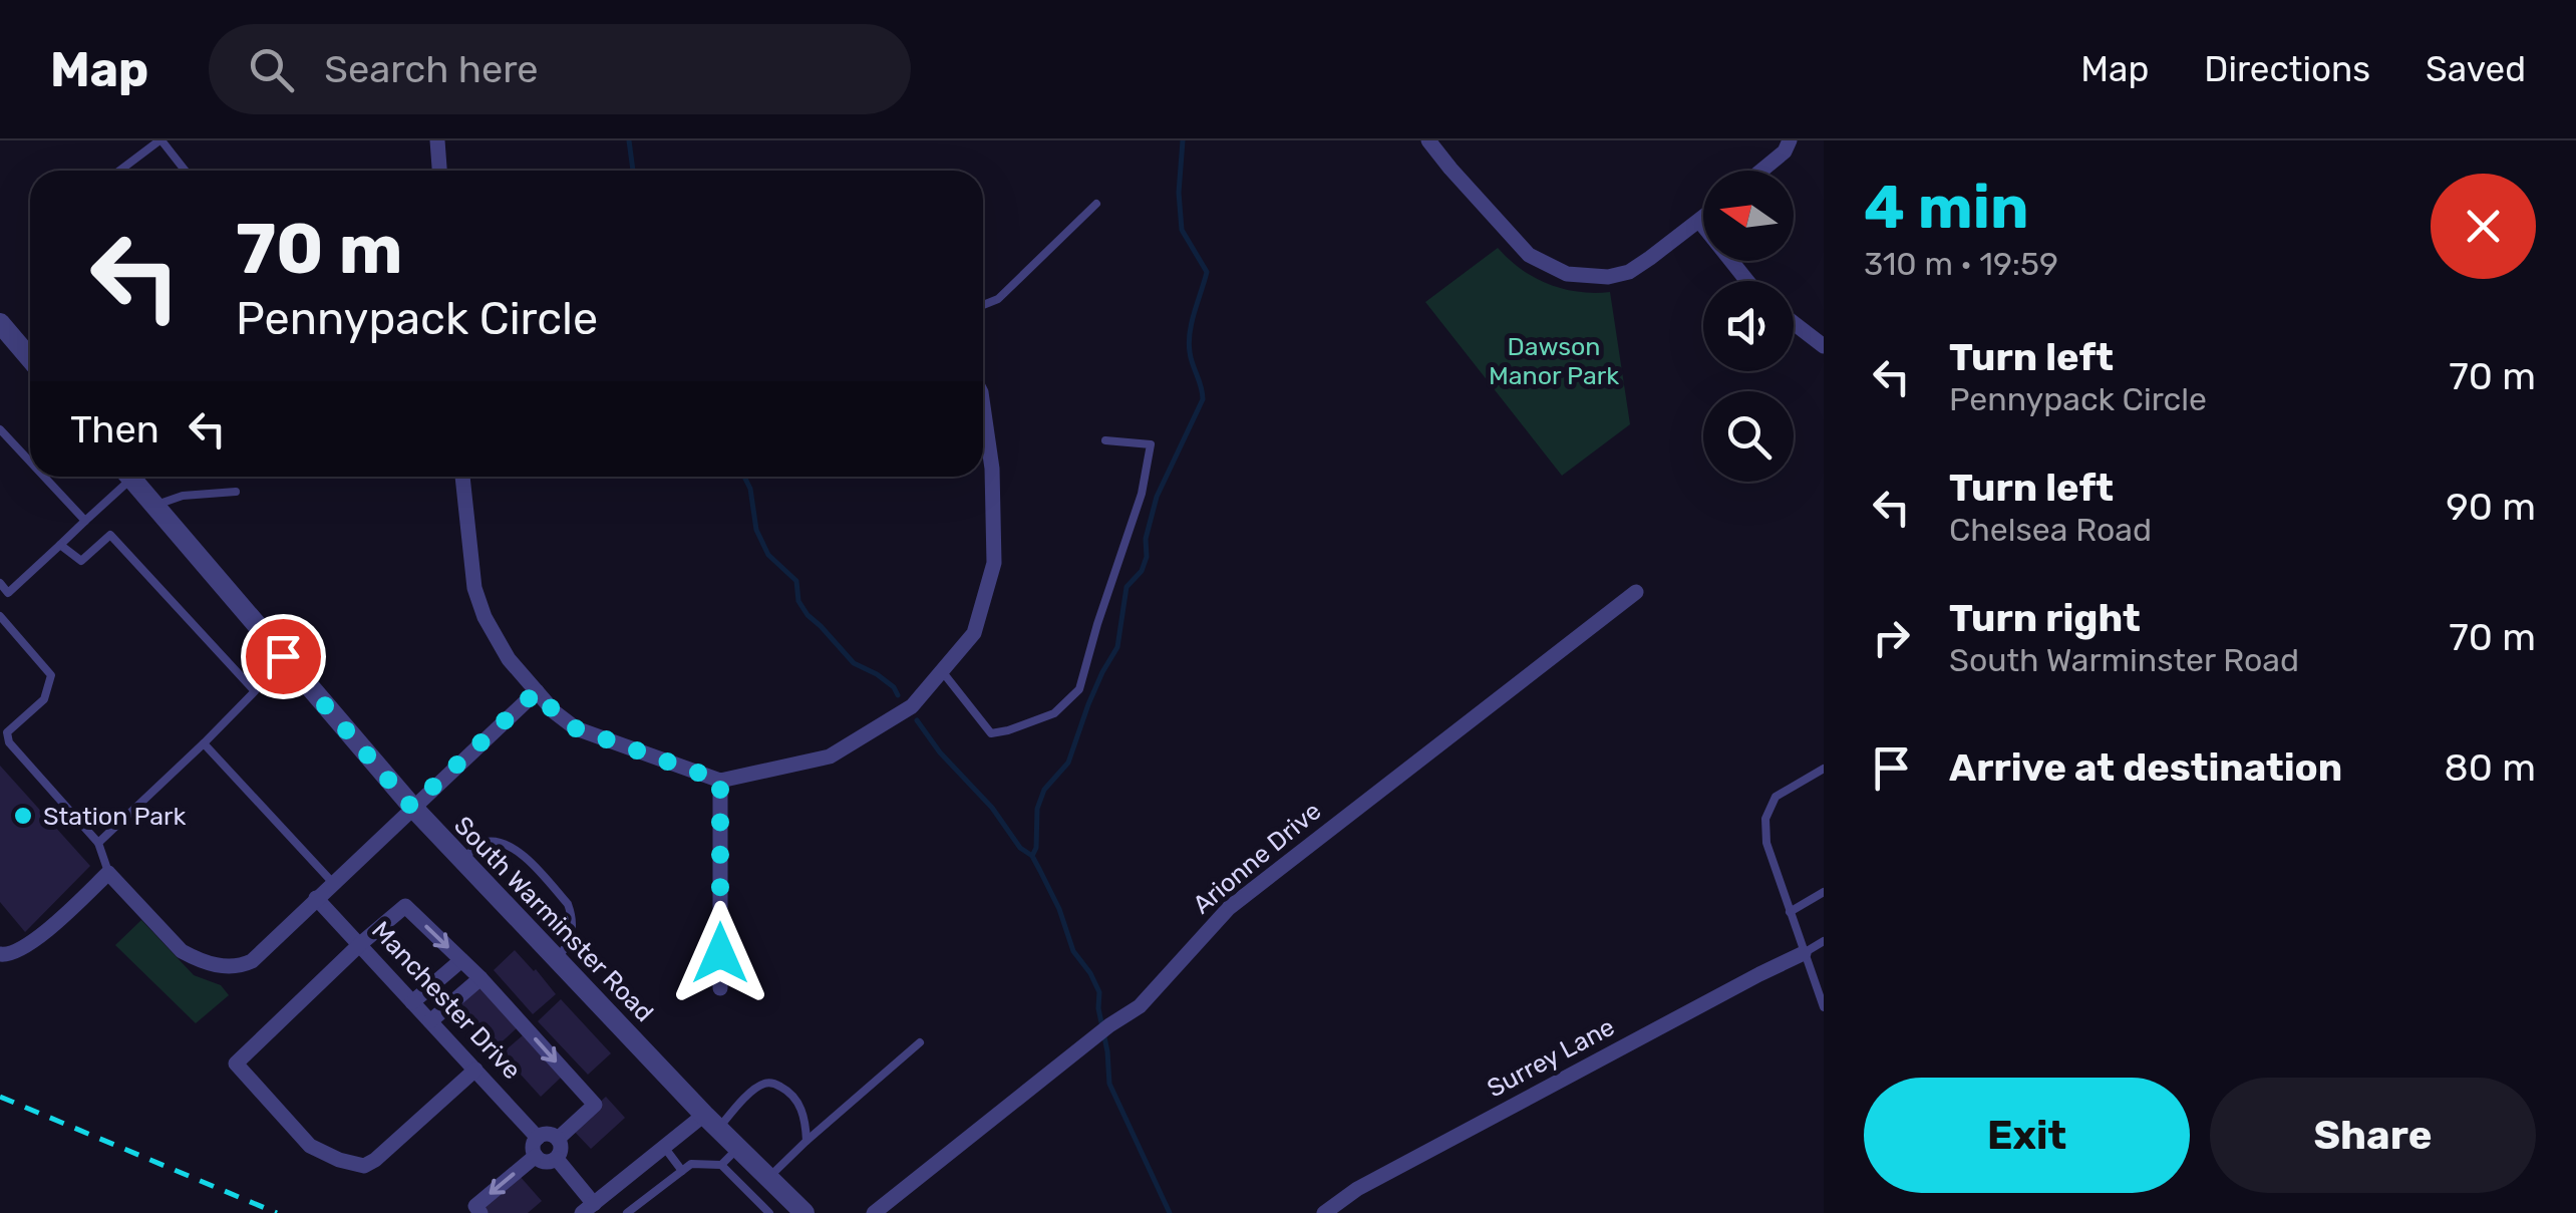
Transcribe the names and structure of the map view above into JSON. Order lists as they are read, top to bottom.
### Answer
{
  "streets": {
    "street": [
      "Arionne Drive",
      "South Warminster Road",
      "Manchester Drive",
      "Surrey Lane"
    ]
  },
  "parks": ["Dawson Manor Park"],
  "places": ["Station Park"],
  "north": "left",
  "page": {
    "header": "Map",
    "search": "Search here",
    "nav": ["Map", "Directions", "Saved"],
    "heading": ["4 min", "310 m · 19:59"],
    "turn": ["70 m", "Pennypack Circle"],
    "list": [
      {
        "name": "Turn left",
        "note": "Pennypack Circle",
        "value": "70 m"
      },
      {
        "name": "Turn left",
        "note": "Chelsea Road",
        "value": "90 m"
      },
      {
        "name": "Turn right",
        "note": "South Warminster Road",
        "value": "70 m"
      },
      {
        "name": "Arrive at destination",
        "value": "80 m"
      }
    ],
    "then": "Then",
    "buttons": ["Exit", "Share"]
  }
}
